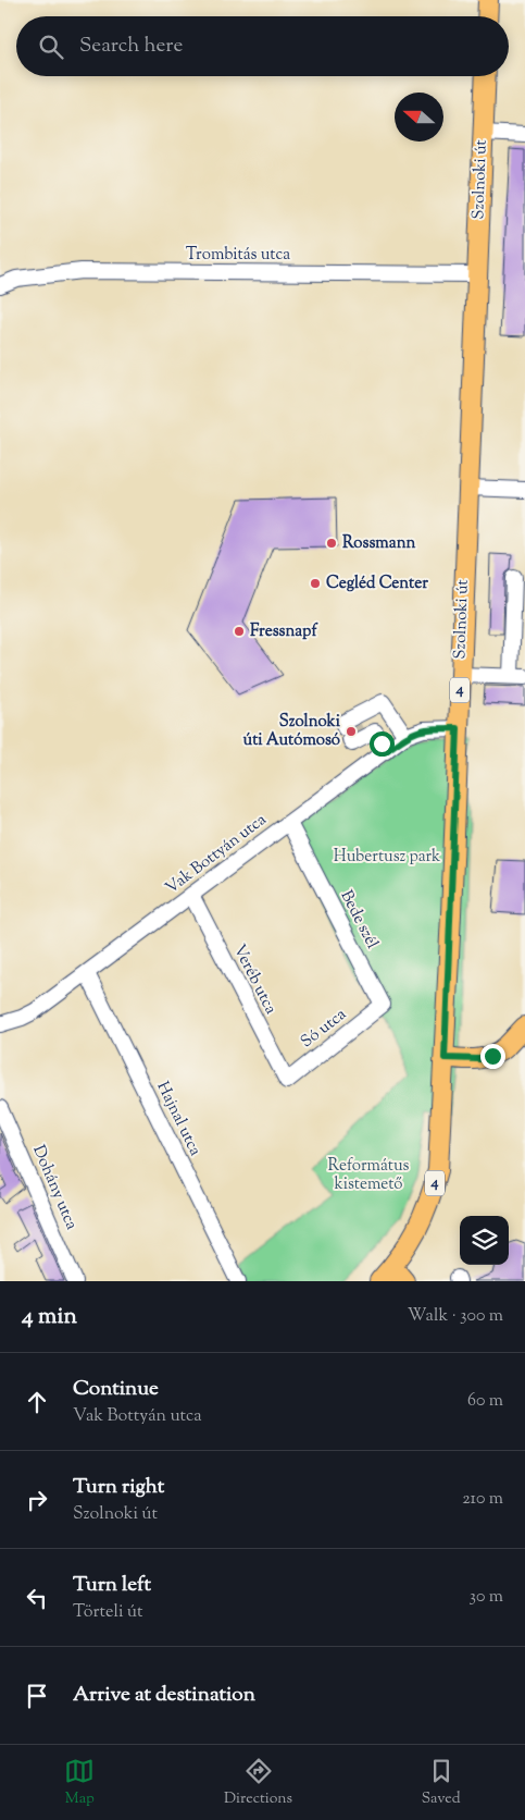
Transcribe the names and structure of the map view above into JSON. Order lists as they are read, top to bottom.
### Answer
{
  "streets": {
    "main road": ["Szolnoki út", "4"],
    "street": [
      "Trombitás utca",
      "Vak Bottyán utca",
      "Bede szél",
      "Veréb utca",
      "Só utca",
      "Hajnal utca",
      "Dohány utca"
    ]
  },
  "crossings": [
    ["Szolnoki út", "Trombitás utca"],
    ["Szolnoki út", "4"],
    ["Szolnoki út", "Vak Bottyán utca"],
    ["Vak Bottyán utca", "Bede szél"],
    ["Vak Bottyán utca", "Veréb utca"],
    ["Vak Bottyán utca", "Hajnal utca"],
    ["Bede szél", "Só utca"],
    ["Veréb utca", "Só utca"]
  ],
  "parks": ["Hubertusz park", "Református kistemető"],
  "places": [
    "Rossmann",
    "Cegléd Center",
    "Fressnapf",
    "Szolnoki úti Autómosó"
  ],
  "north": "left",
  "page": {
    "search": "Search here",
    "heading": ["4 min", "Walk · 300 m"],
    "list": [
      ["Continue", "Vak Bottyán utca", "60 m"],
      ["Turn right", "Szolnoki út", "210 m"],
      ["Turn left", "Törteli út", "30 m"],
      "Arrive at destination"
    ],
    "nav": ["Map", "Directions", "Saved"]
  }
}
